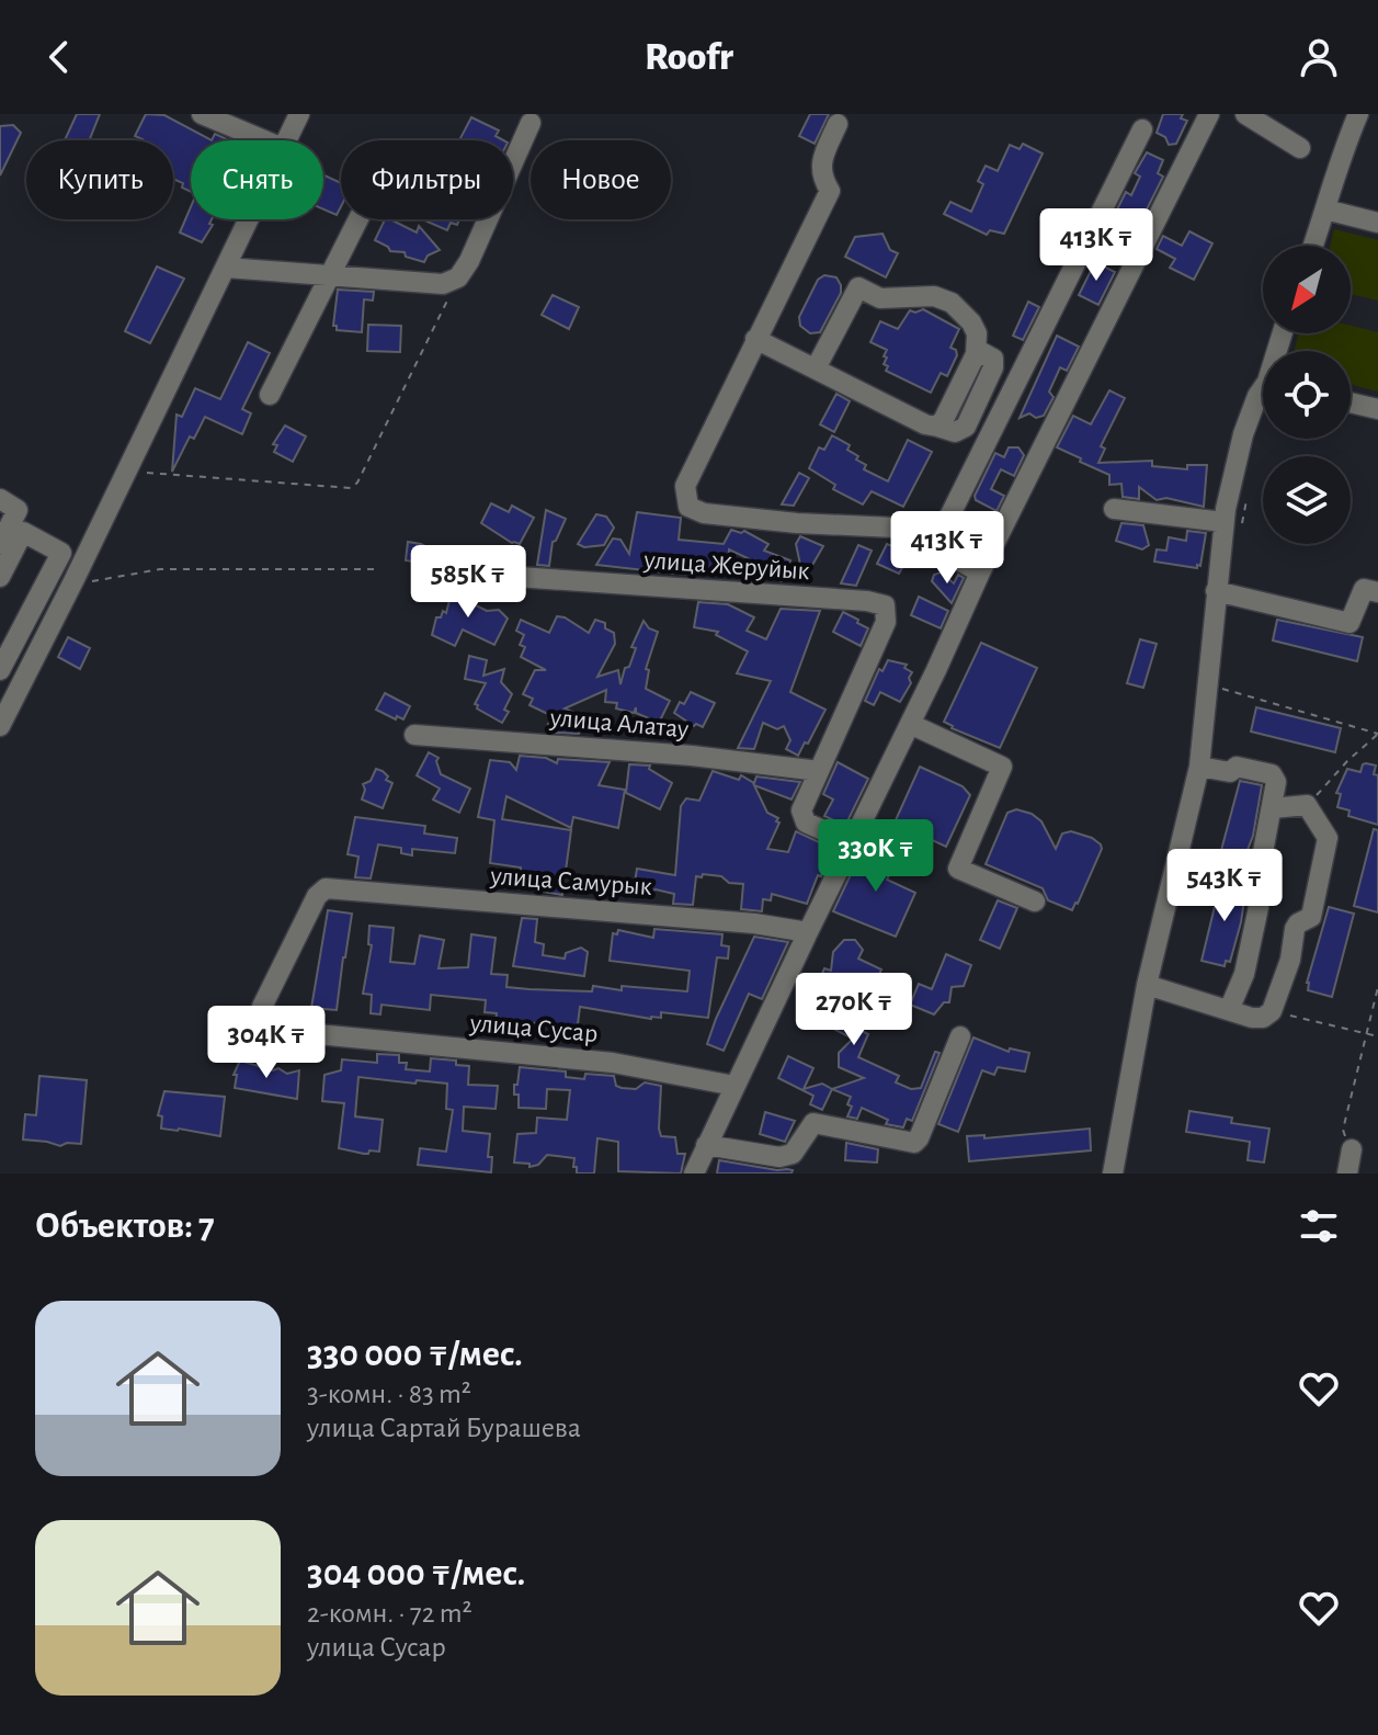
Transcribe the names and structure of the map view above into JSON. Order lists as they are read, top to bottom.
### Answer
{
  "streets": {
    "street": [
      "улица Жеруйык",
      "улица Алатау",
      "улица Самурык",
      "улица Сусар"
    ]
  },
  "crossings": [
    ["улица Жеруйык", "улица Алатау"],
    ["улица Самурык", "улица Сусар"]
  ],
  "north": "bottom left",
  "page": {
    "header": "Roofr",
    "chip": [
      "Купить",
      "Снять",
      "Фильтры",
      "Новое"
    ],
    "price": [
      "413K ₸",
      "413K ₸",
      "585K ₸",
      "330K ₸",
      "543K ₸",
      "270K ₸",
      "304K ₸"
    ],
    "heading": "Объектов: 7",
    "list": [
      {
        "name": "330 000 ₸/мес.",
        "note": "3-комн. · 83 m² · улица Сартай Бурашева"
      },
      {
        "name": "304 000 ₸/мес.",
        "note": "2-комн. · 72 m² · улица Сусар"
      }
    ]
  }
}
